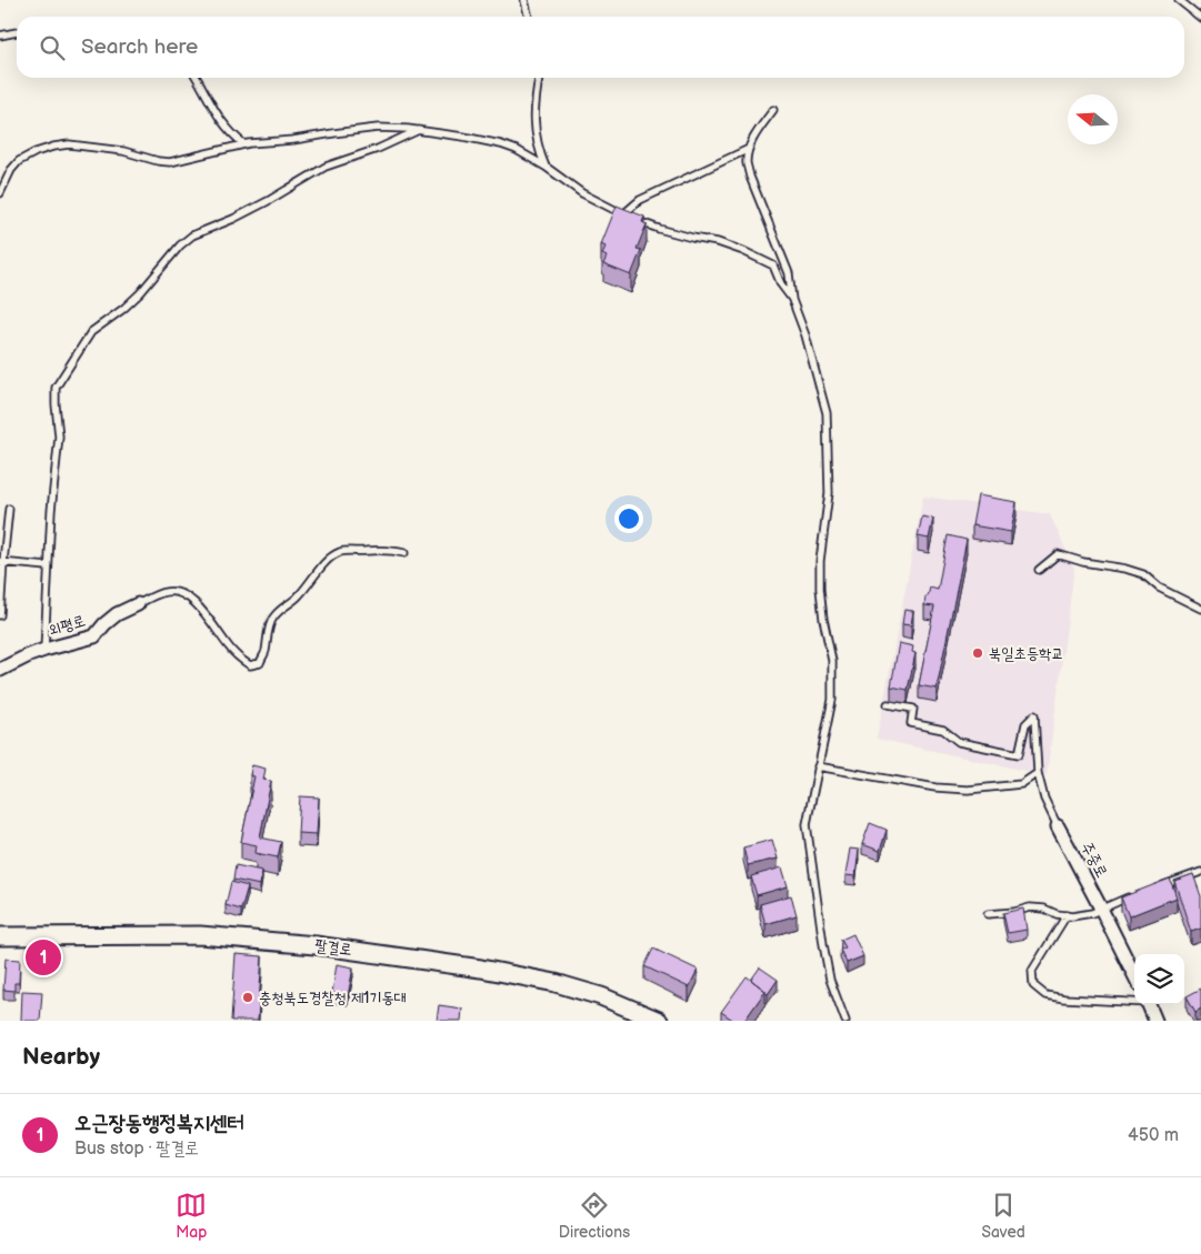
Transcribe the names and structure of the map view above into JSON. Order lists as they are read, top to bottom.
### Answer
{
  "streets": {
    "street": ["외평로", "주중로", "팔결로"]
  },
  "places": ["북일초등학교", "충청북도경찰청 제1기동대"],
  "north": "left",
  "page": {
    "search": "Search here",
    "pins": "1",
    "heading": "Nearby",
    "list": [
      {
        "mark": "1",
        "name": "오근장동행정복지센터",
        "note": "Bus stop · 팔결로",
        "value": "450 m"
      }
    ],
    "nav": ["Map", "Directions", "Saved"]
  }
}
